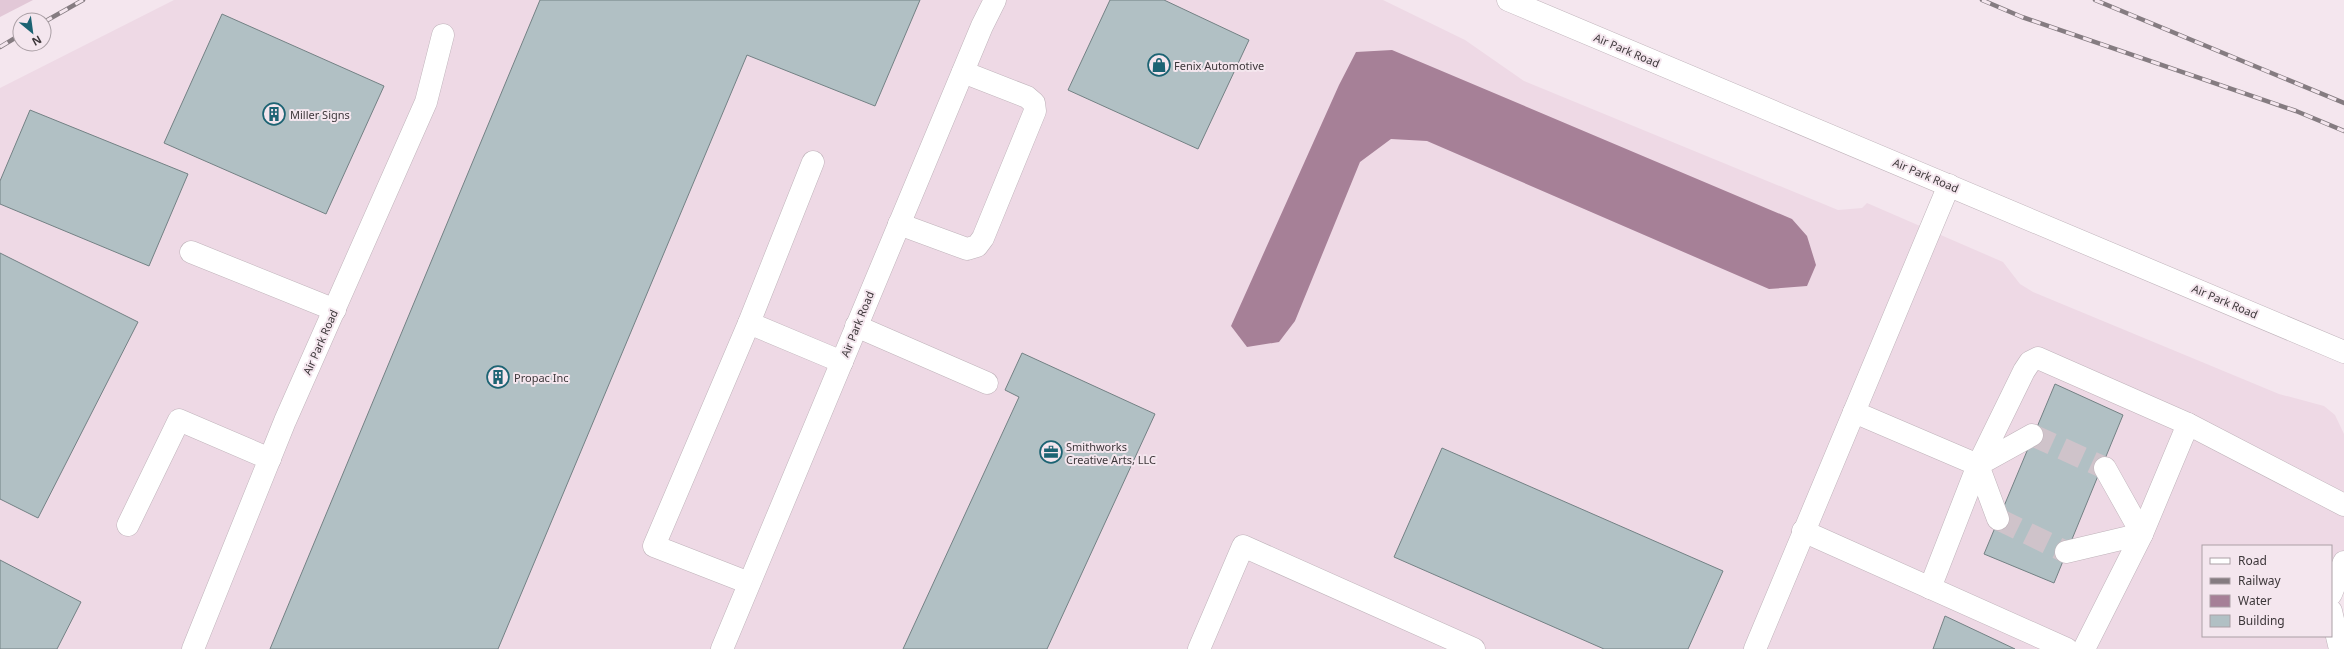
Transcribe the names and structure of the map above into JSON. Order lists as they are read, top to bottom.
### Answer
{
  "streets": {
    "street": ["Air Park Road"]
  },
  "places": {
    "shop": ["Fenix Automotive"],
    "building": ["Miller Signs", "Propac Inc"],
    "office": ["Smithworks Creative Arts, LLC"]
  },
  "legend": [
    "Road",
    "Railway",
    "Water",
    "Building"
  ],
  "north": "bottom right"
}
